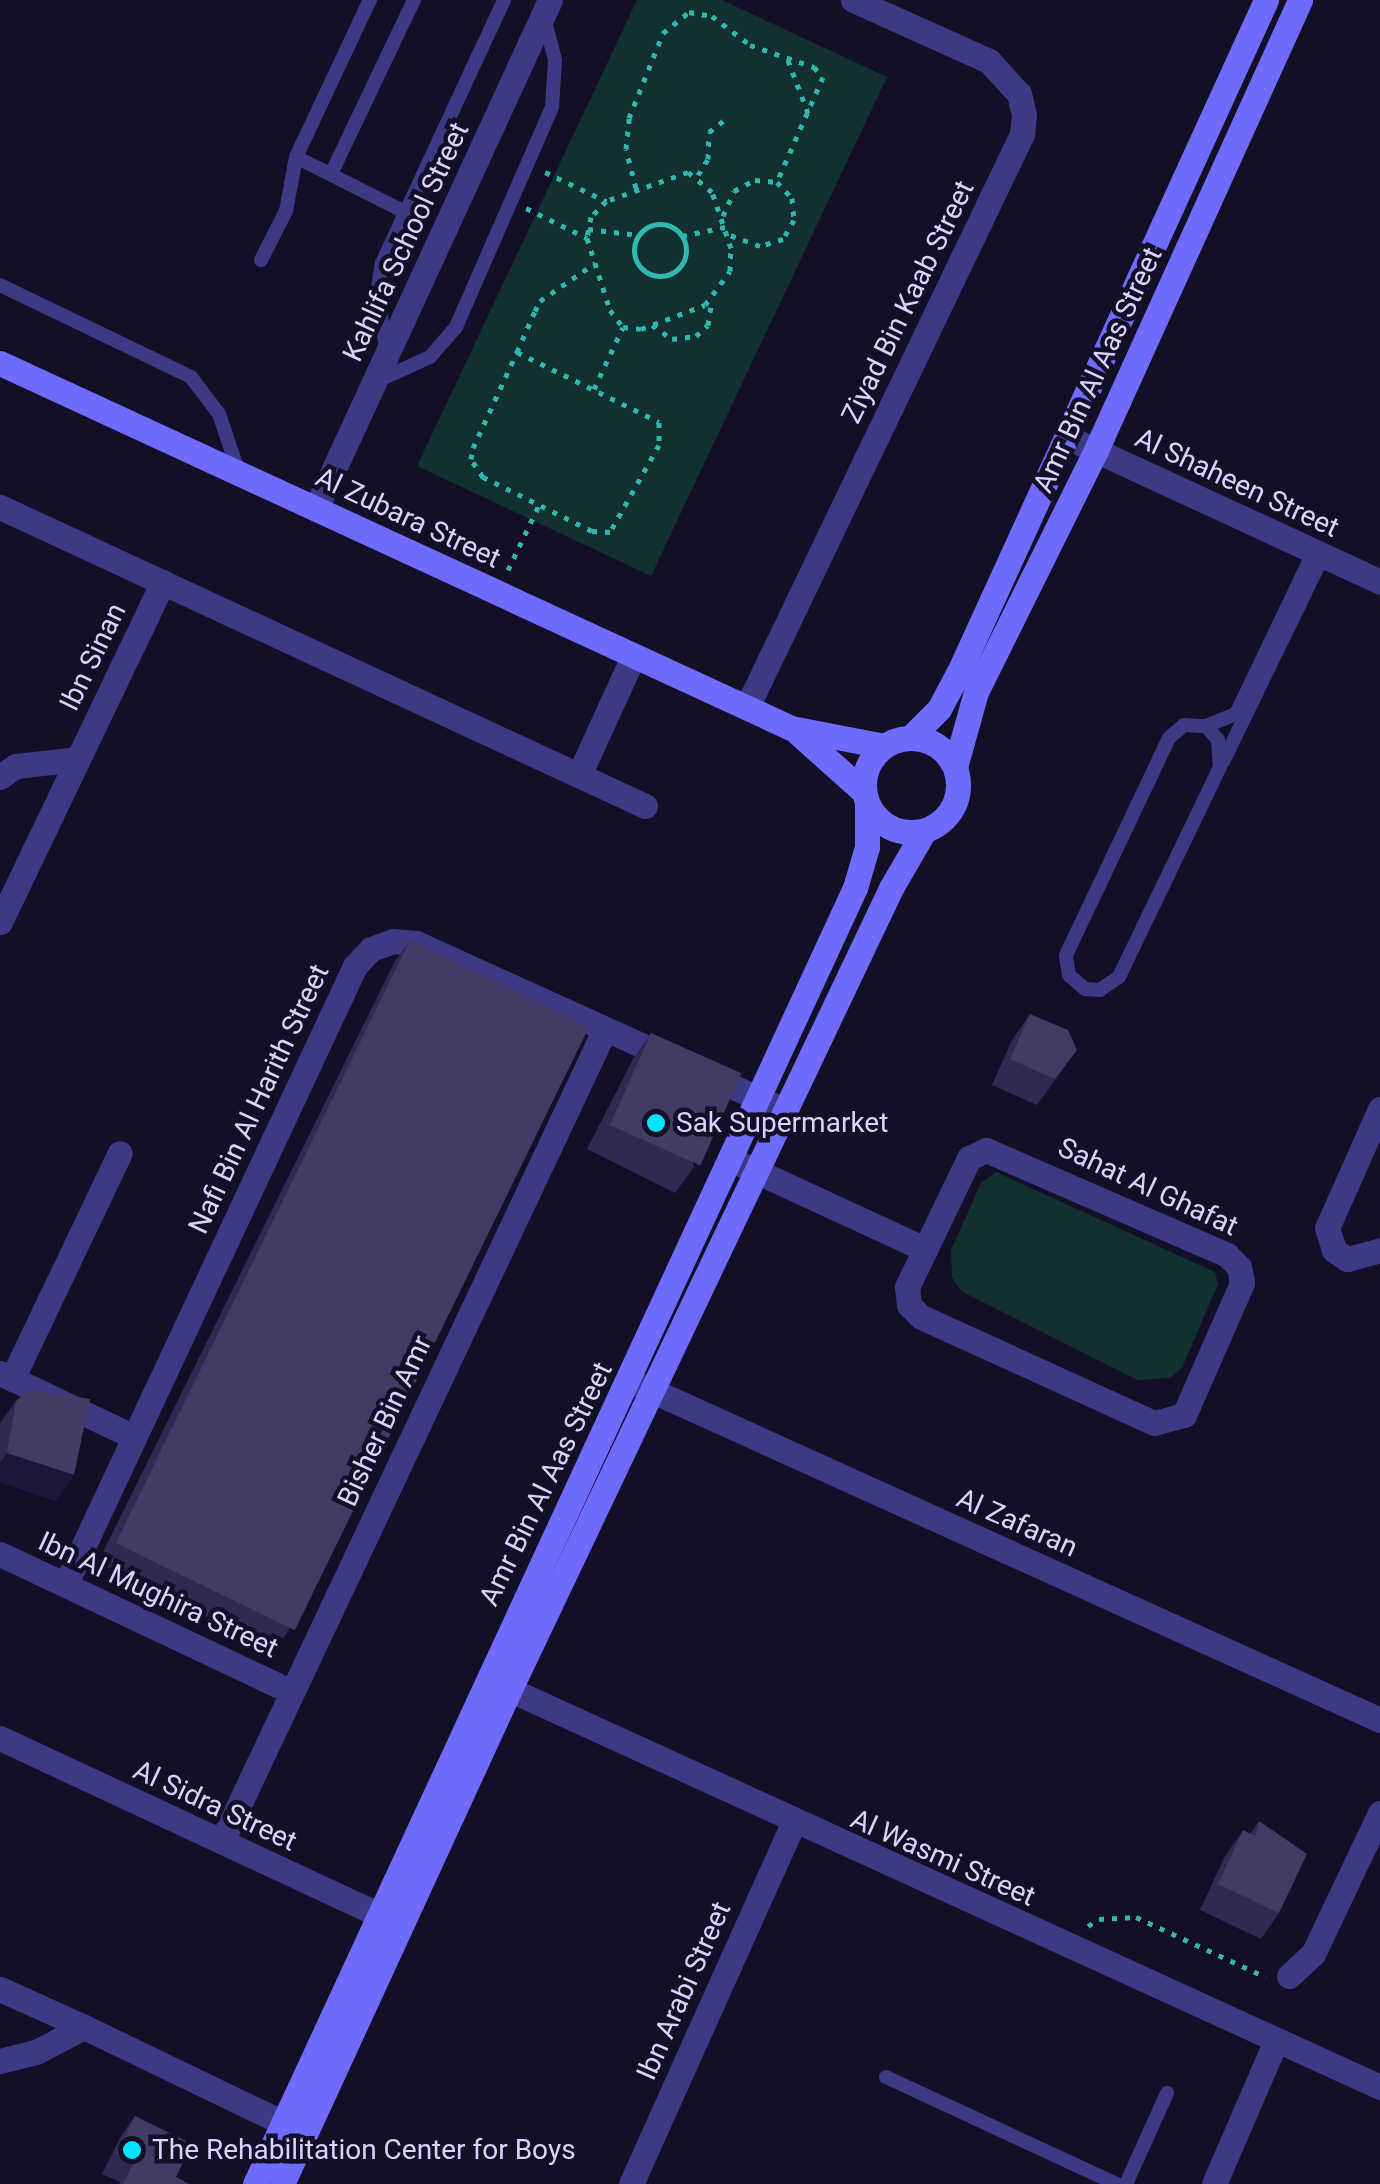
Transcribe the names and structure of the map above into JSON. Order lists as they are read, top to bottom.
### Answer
{
  "streets": {
    "street": [
      "Kahlifa School Street",
      "Ziyad Bin Kaab Street",
      "Amr Bin Al Aas Street",
      "Al Shaheen Street",
      "Al Zubara Street",
      "Ibn Sinan",
      "Nafi Bin Al Harith Street",
      "Sahat Al Ghafat",
      "Bisher Bin Amr",
      "Al Zafaran",
      "Ibn Al Mughira Street",
      "Al Sidra Street",
      "Al Wasmi Street",
      "Ibn Arabi Street"
    ]
  },
  "crossings": [
    ["Kahlifa School Street", "Al Zubara Street"],
    ["Ziyad Bin Kaab Street", "Al Zubara Street"],
    ["Amr Bin Al Aas Street", "Al Shaheen Street"],
    ["Amr Bin Al Aas Street", "Al Zubara Street"],
    ["Amr Bin Al Aas Street", "Nafi Bin Al Harith Street"],
    ["Amr Bin Al Aas Street", "Al Zafaran"],
    ["Amr Bin Al Aas Street", "Al Sidra Street"],
    ["Amr Bin Al Aas Street", "Al Wasmi Street"],
    ["Nafi Bin Al Harith Street", "Bisher Bin Amr"],
    ["Nafi Bin Al Harith Street", "Ibn Al Mughira Street"],
    ["Bisher Bin Amr", "Ibn Al Mughira Street"],
    ["Bisher Bin Amr", "Al Sidra Street"],
    ["Al Wasmi Street", "Ibn Arabi Street"]
  ],
  "places": ["Sak Supermarket", "The Rehabilitation Center for Boys"]
}
